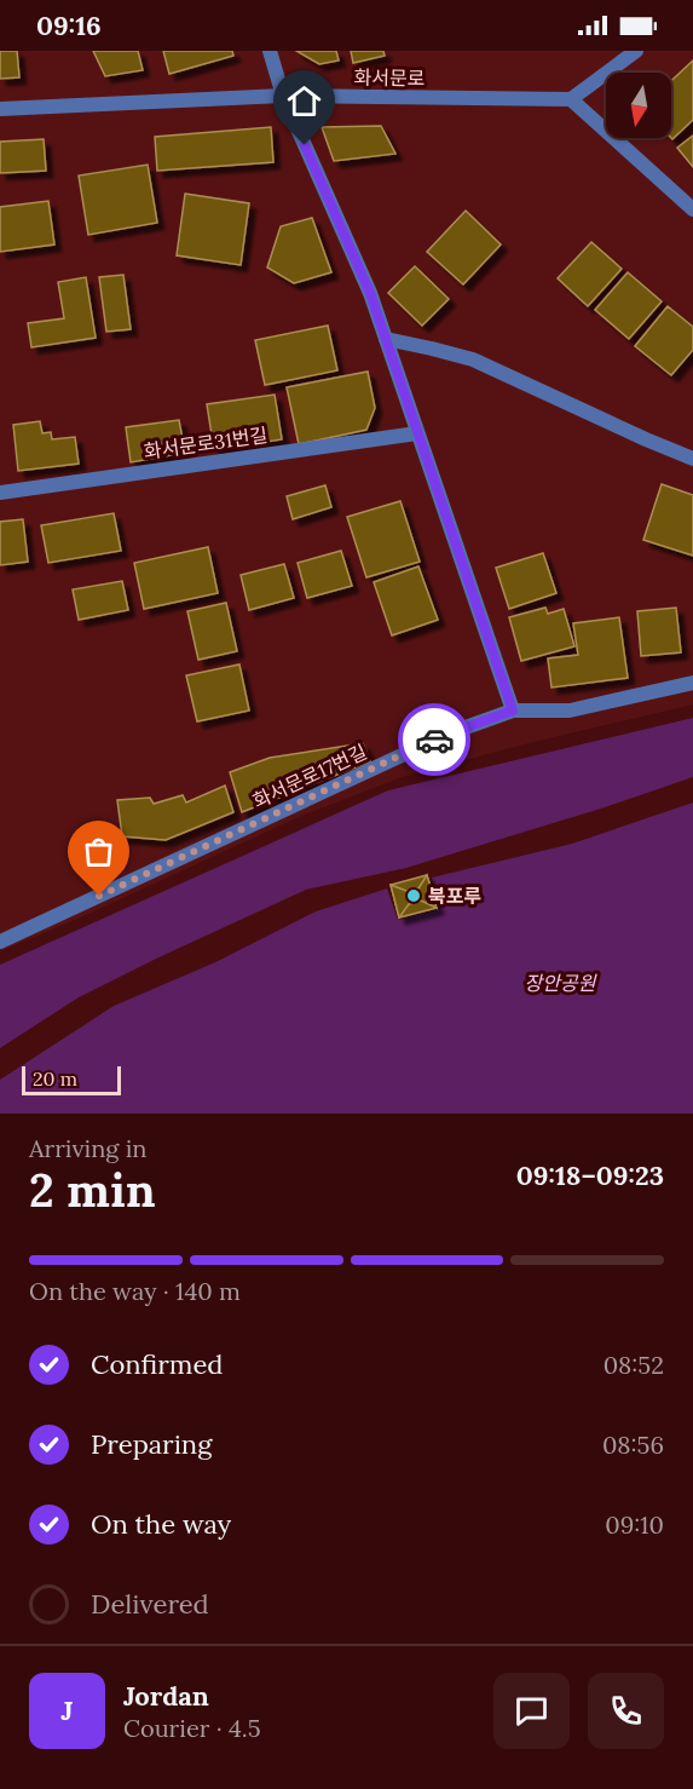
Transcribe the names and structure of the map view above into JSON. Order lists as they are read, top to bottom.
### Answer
{
  "streets": {
    "street": ["화서문로", "화서문로31번길", "화서문로17번길"]
  },
  "parks": ["장안공원"],
  "places": ["북포루"],
  "scale_bar": "20 m",
  "north": "bottom",
  "page": {
    "status": "09:16",
    "scale": "20 m",
    "heading": ["2 min", "Arriving in", "09:18–09:23"],
    "panel": ["Jordan", "Courier · 4.5"],
    "bar": "On the way · 140 m",
    "list": [
      ["Confirmed", "08:52"],
      ["Preparing", "08:56"],
      ["On the way", "09:10"],
      "Delivered"
    ],
    "round": "J"
  }
}
